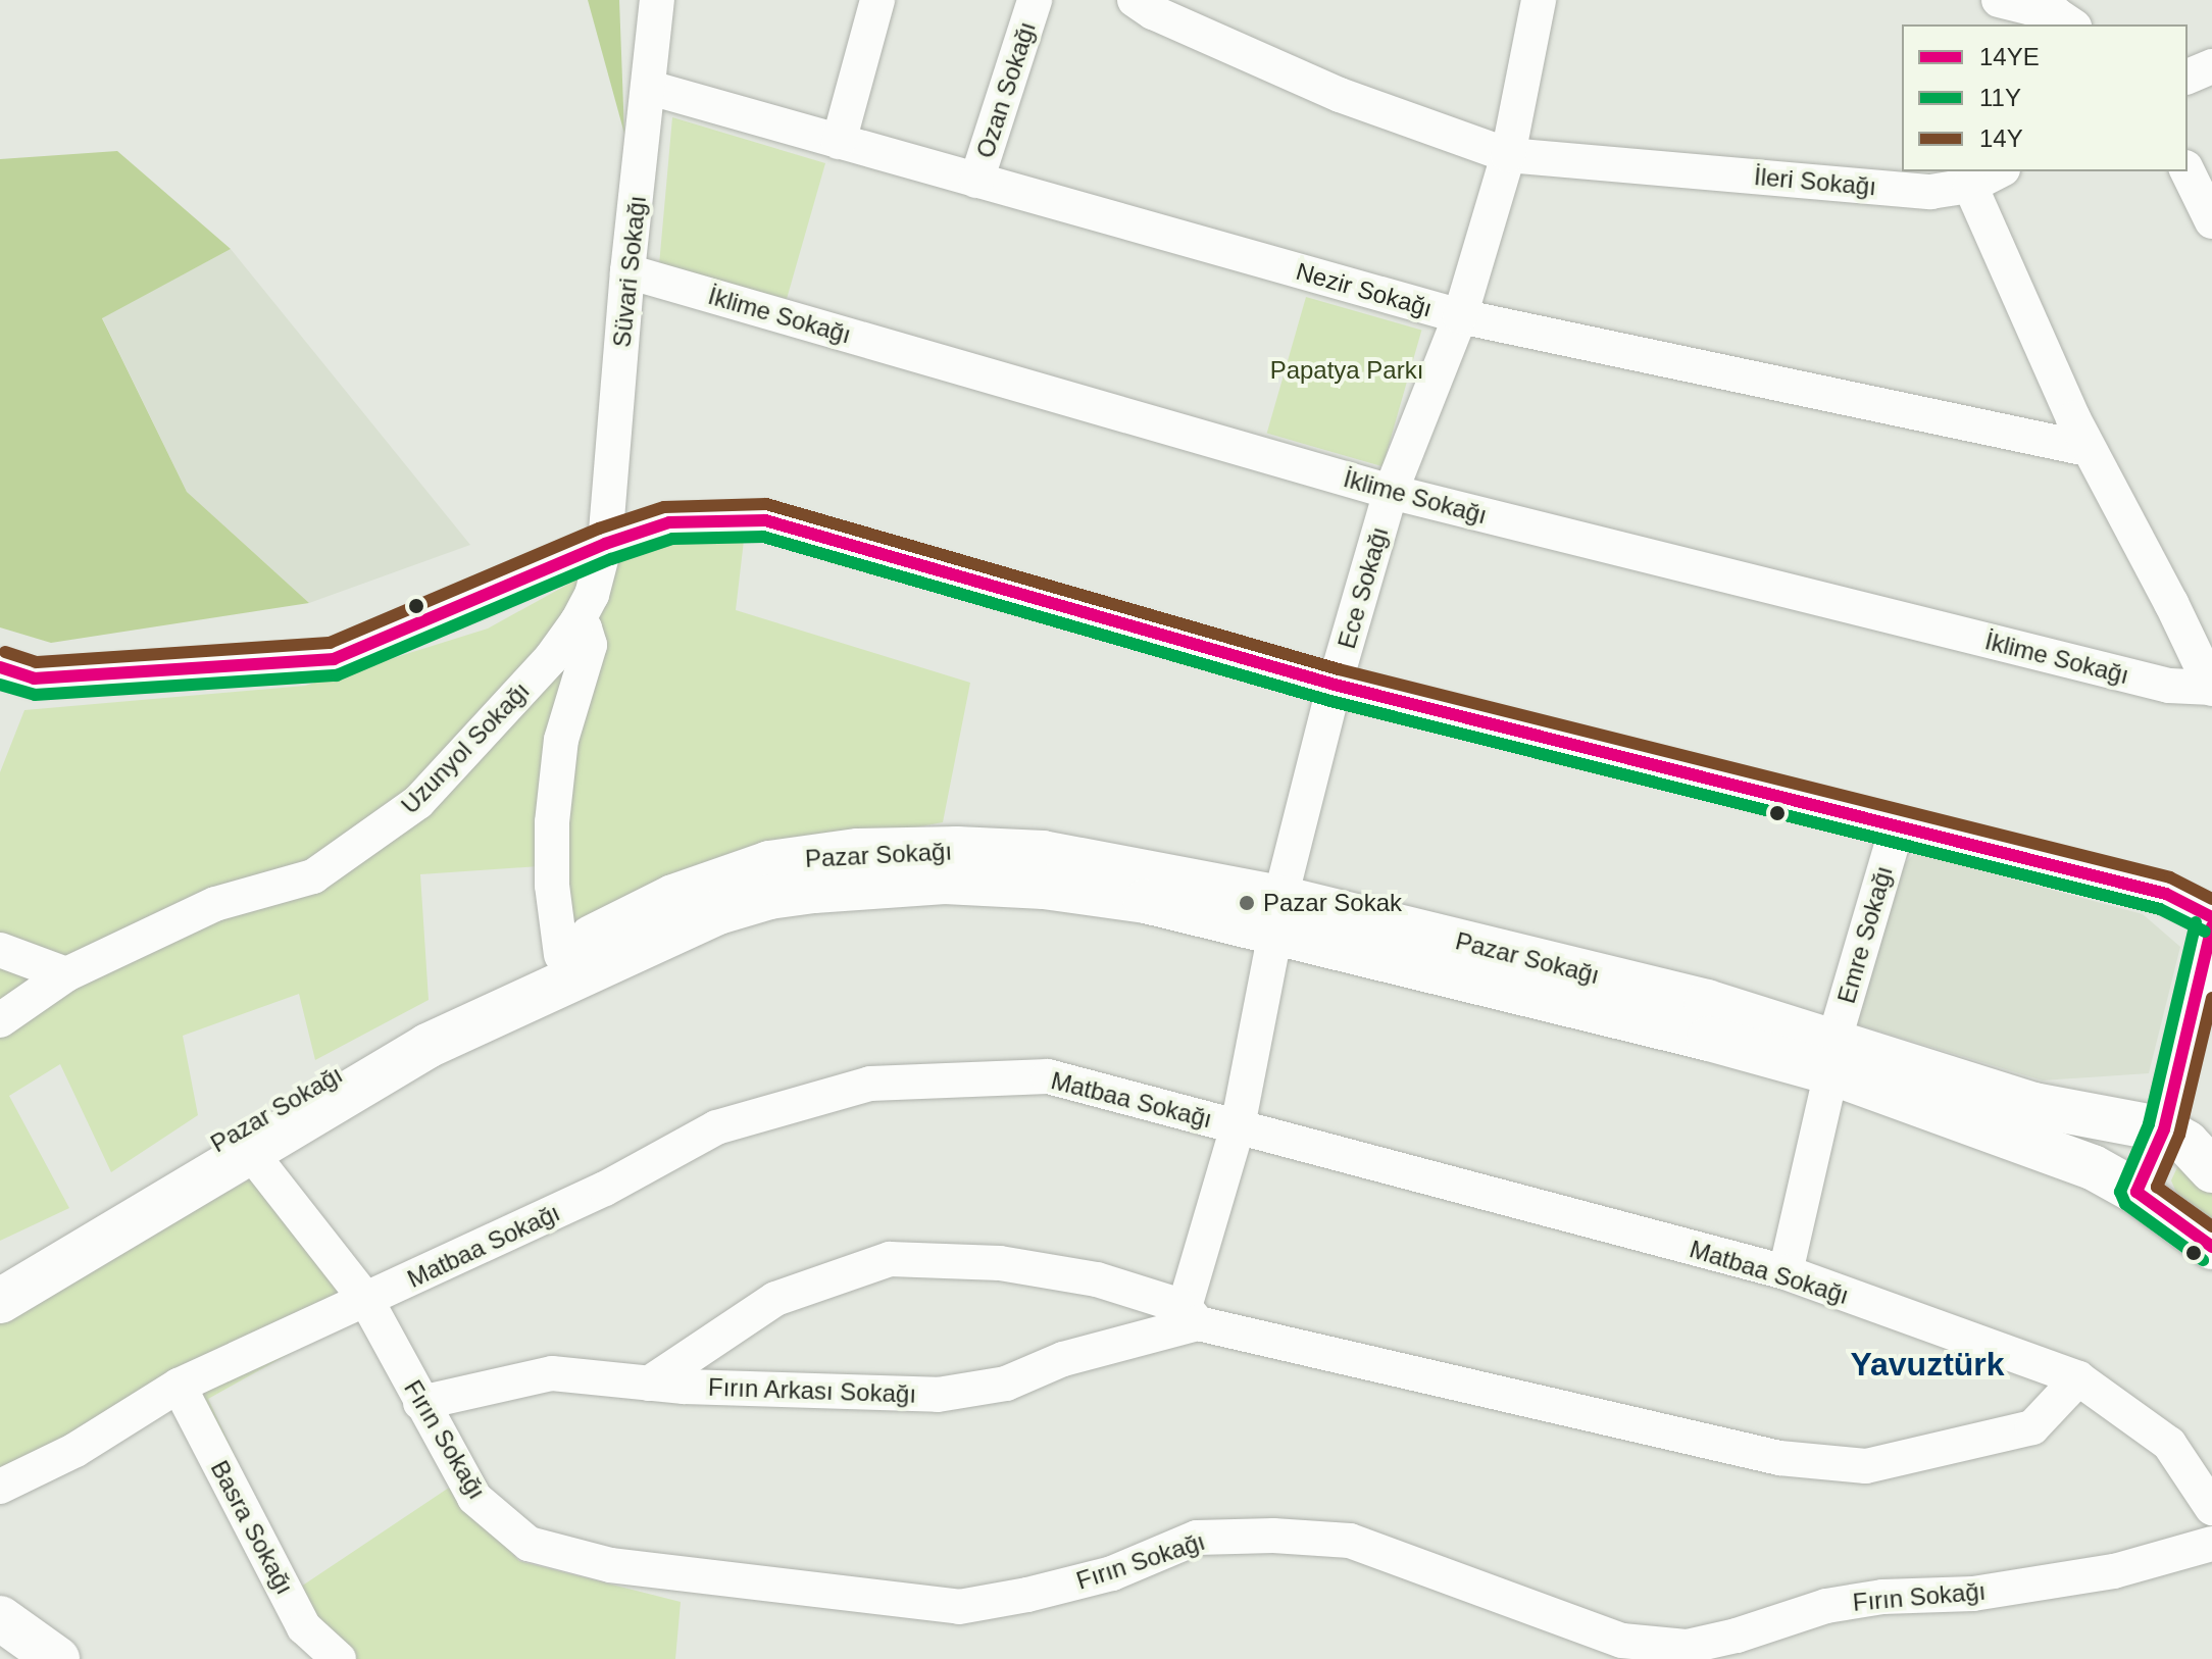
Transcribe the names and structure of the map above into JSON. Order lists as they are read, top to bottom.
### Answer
{
  "streets": {
    "main road": ["Pazar Sokağı"],
    "street": [
      "Ozan Sokağı",
      "İleri Sokağı",
      "Süvari Sokağı",
      "Nezir Sokağı",
      "İklime Sokağı",
      "Ece Sokağı",
      "Uzunyol Sokağı",
      "Emre Sokağı",
      "Matbaa Sokağı",
      "Fırın Arkası Sokağı",
      "Fırın Sokağı",
      "Basra Sokağı"
    ]
  },
  "crossings": [
    ["Ozan Sokağı", "Nezir Sokağı"],
    ["İleri Sokağı", "Ece Sokağı"],
    ["Süvari Sokağı", "Nezir Sokağı"],
    ["Süvari Sokağı", "İklime Sokağı"],
    ["Süvari Sokağı", "Uzunyol Sokağı"],
    ["Nezir Sokağı", "Ece Sokağı"],
    ["İklime Sokağı", "Ece Sokağı"],
    ["Ece Sokağı", "Pazar Sokağı"],
    ["Ece Sokağı", "Matbaa Sokağı"],
    ["Ece Sokağı", "Fırın Arkası Sokağı"],
    ["Pazar Sokağı", "Emre Sokağı"],
    ["Pazar Sokağı", "Fırın Sokağı"],
    ["Emre Sokağı", "Matbaa Sokağı"],
    ["Matbaa Sokağı", "Fırın Sokağı"],
    ["Matbaa Sokağı", "Basra Sokağı"],
    ["Fırın Arkası Sokağı", "Fırın Sokağı"]
  ],
  "districts": ["Yavuztürk"],
  "parks": ["Papatya Parkı"],
  "places": ["Pazar Sokak"],
  "lines": ["transit line 14Y", "transit line 14YE", "transit line 11Y"],
  "legend": ["14YE", "11Y", "14Y"]
}
